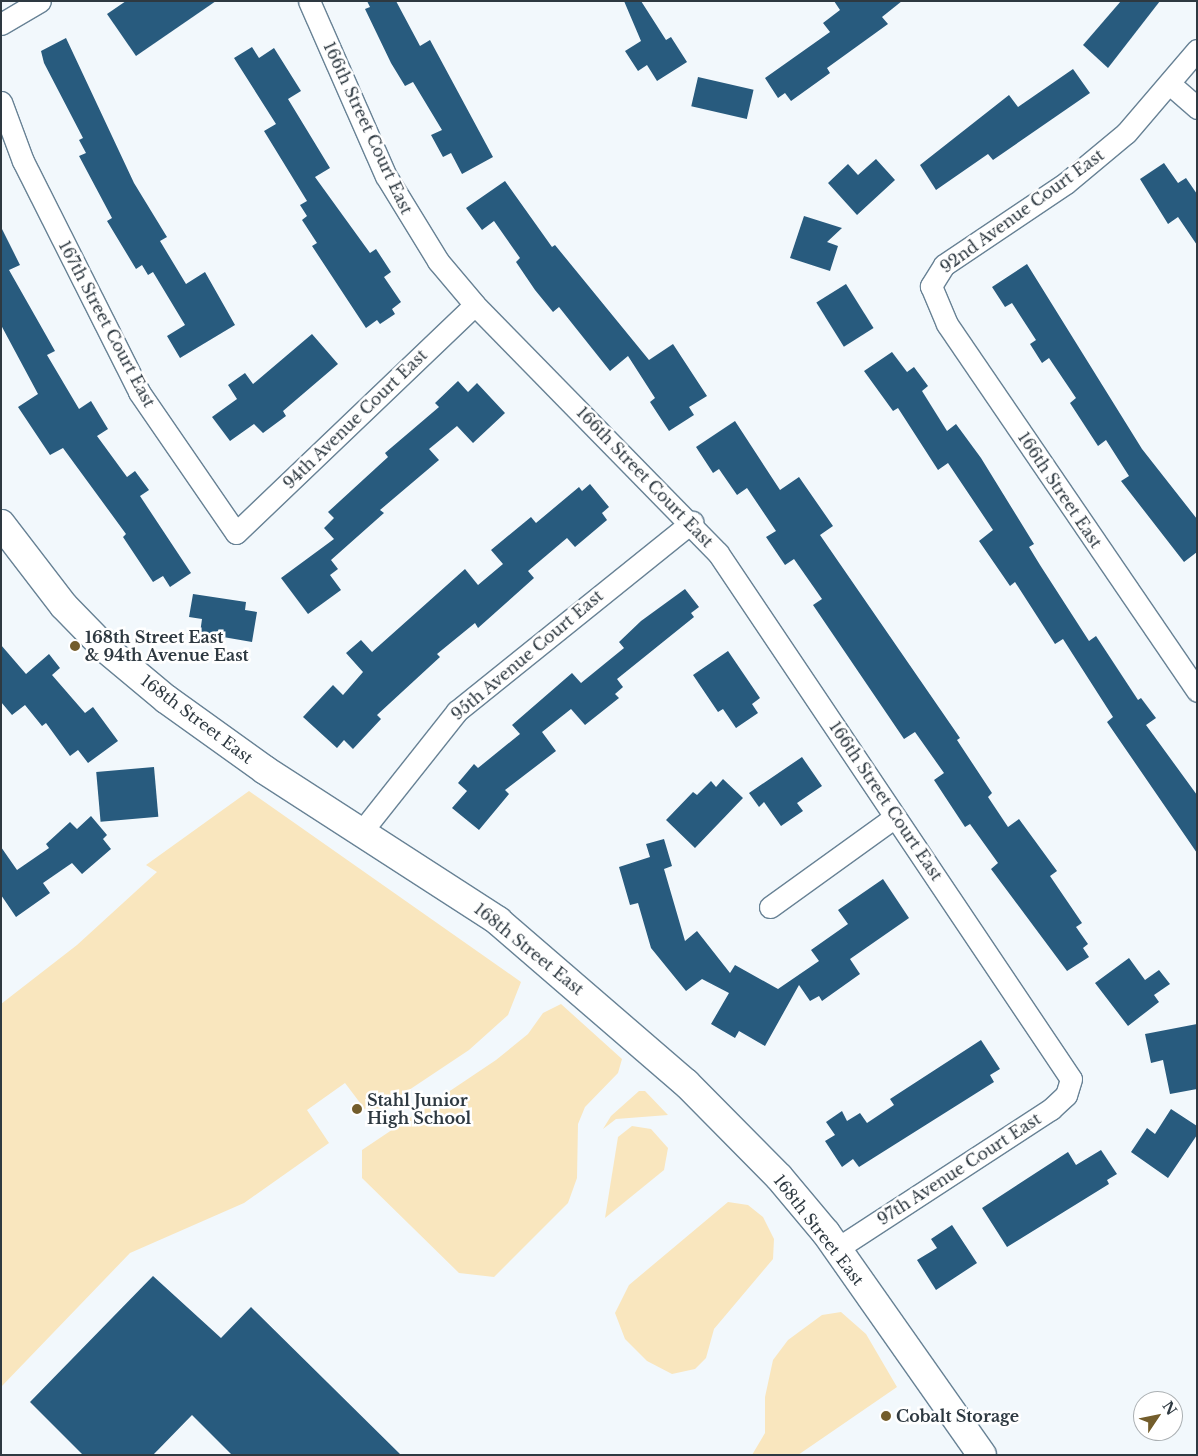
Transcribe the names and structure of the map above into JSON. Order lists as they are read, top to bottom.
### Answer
{
  "streets": {
    "street": [
      "166th Street Court East",
      "92nd Avenue Court East",
      "167th Street Court East",
      "94th Avenue Court East",
      "166th Street East",
      "95th Avenue Court East",
      "168th Street East",
      "97th Avenue Court East"
    ]
  },
  "crossings": [
    ["166th Street Court East", "94th Avenue Court East"],
    ["166th Street Court East", "95th Avenue Court East"],
    ["166th Street Court East", "97th Avenue Court East"],
    ["92nd Avenue Court East", "166th Street East"],
    ["167th Street Court East", "94th Avenue Court East"],
    ["95th Avenue Court East", "168th Street East"],
    ["168th Street East", "97th Avenue Court East"]
  ],
  "places": ["168th Street East & 94th Avenue East", "Stahl Junior High School", "Cobalt Storage"],
  "north": "top right"
}
